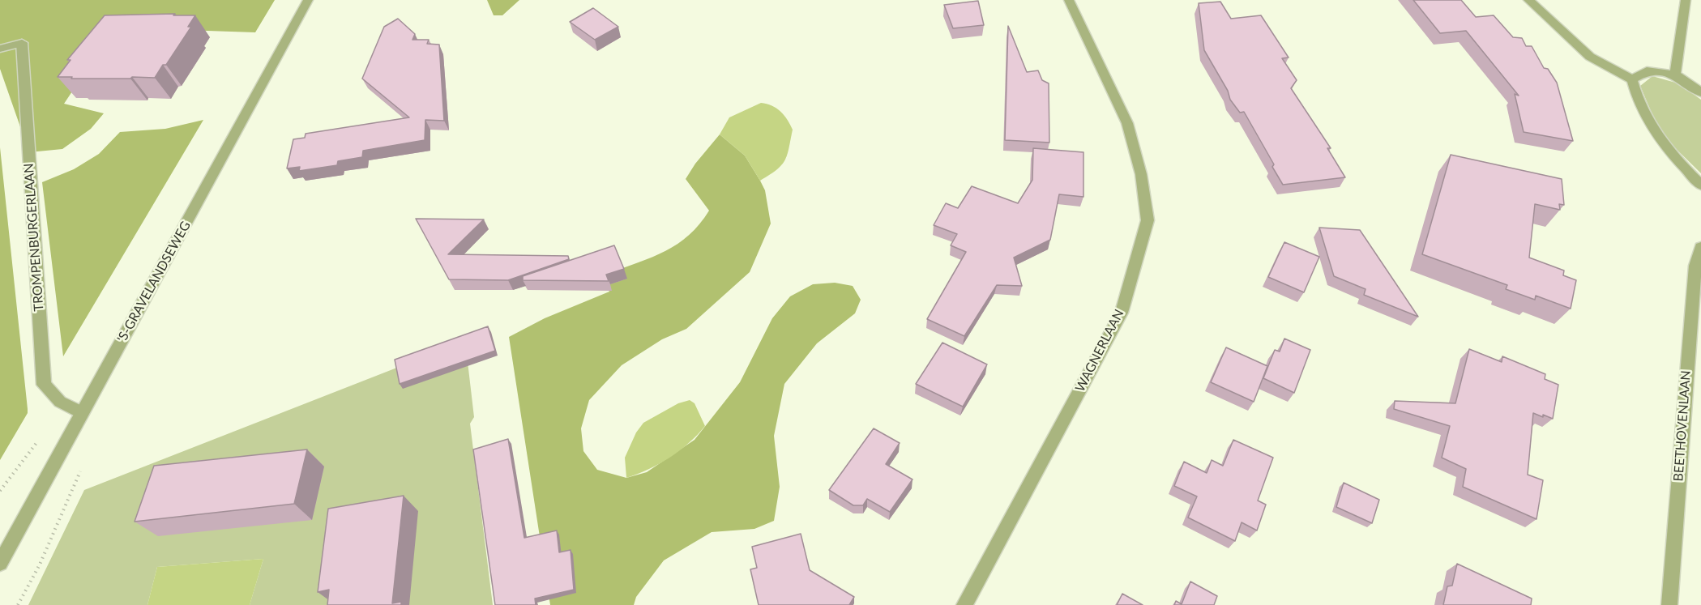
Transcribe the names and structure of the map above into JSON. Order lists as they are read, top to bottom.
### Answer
{
  "streets": {
    "street": [
      "TROMPENBURGERLAAN",
      "'S-GRAVELANDSEWEG",
      "WAGNERLAAN",
      "BEETHOVENLAAN"
    ]
  },
  "crossings": [
    ["TROMPENBURGERLAAN", "'S-GRAVELANDSEWEG"]
  ]
}
